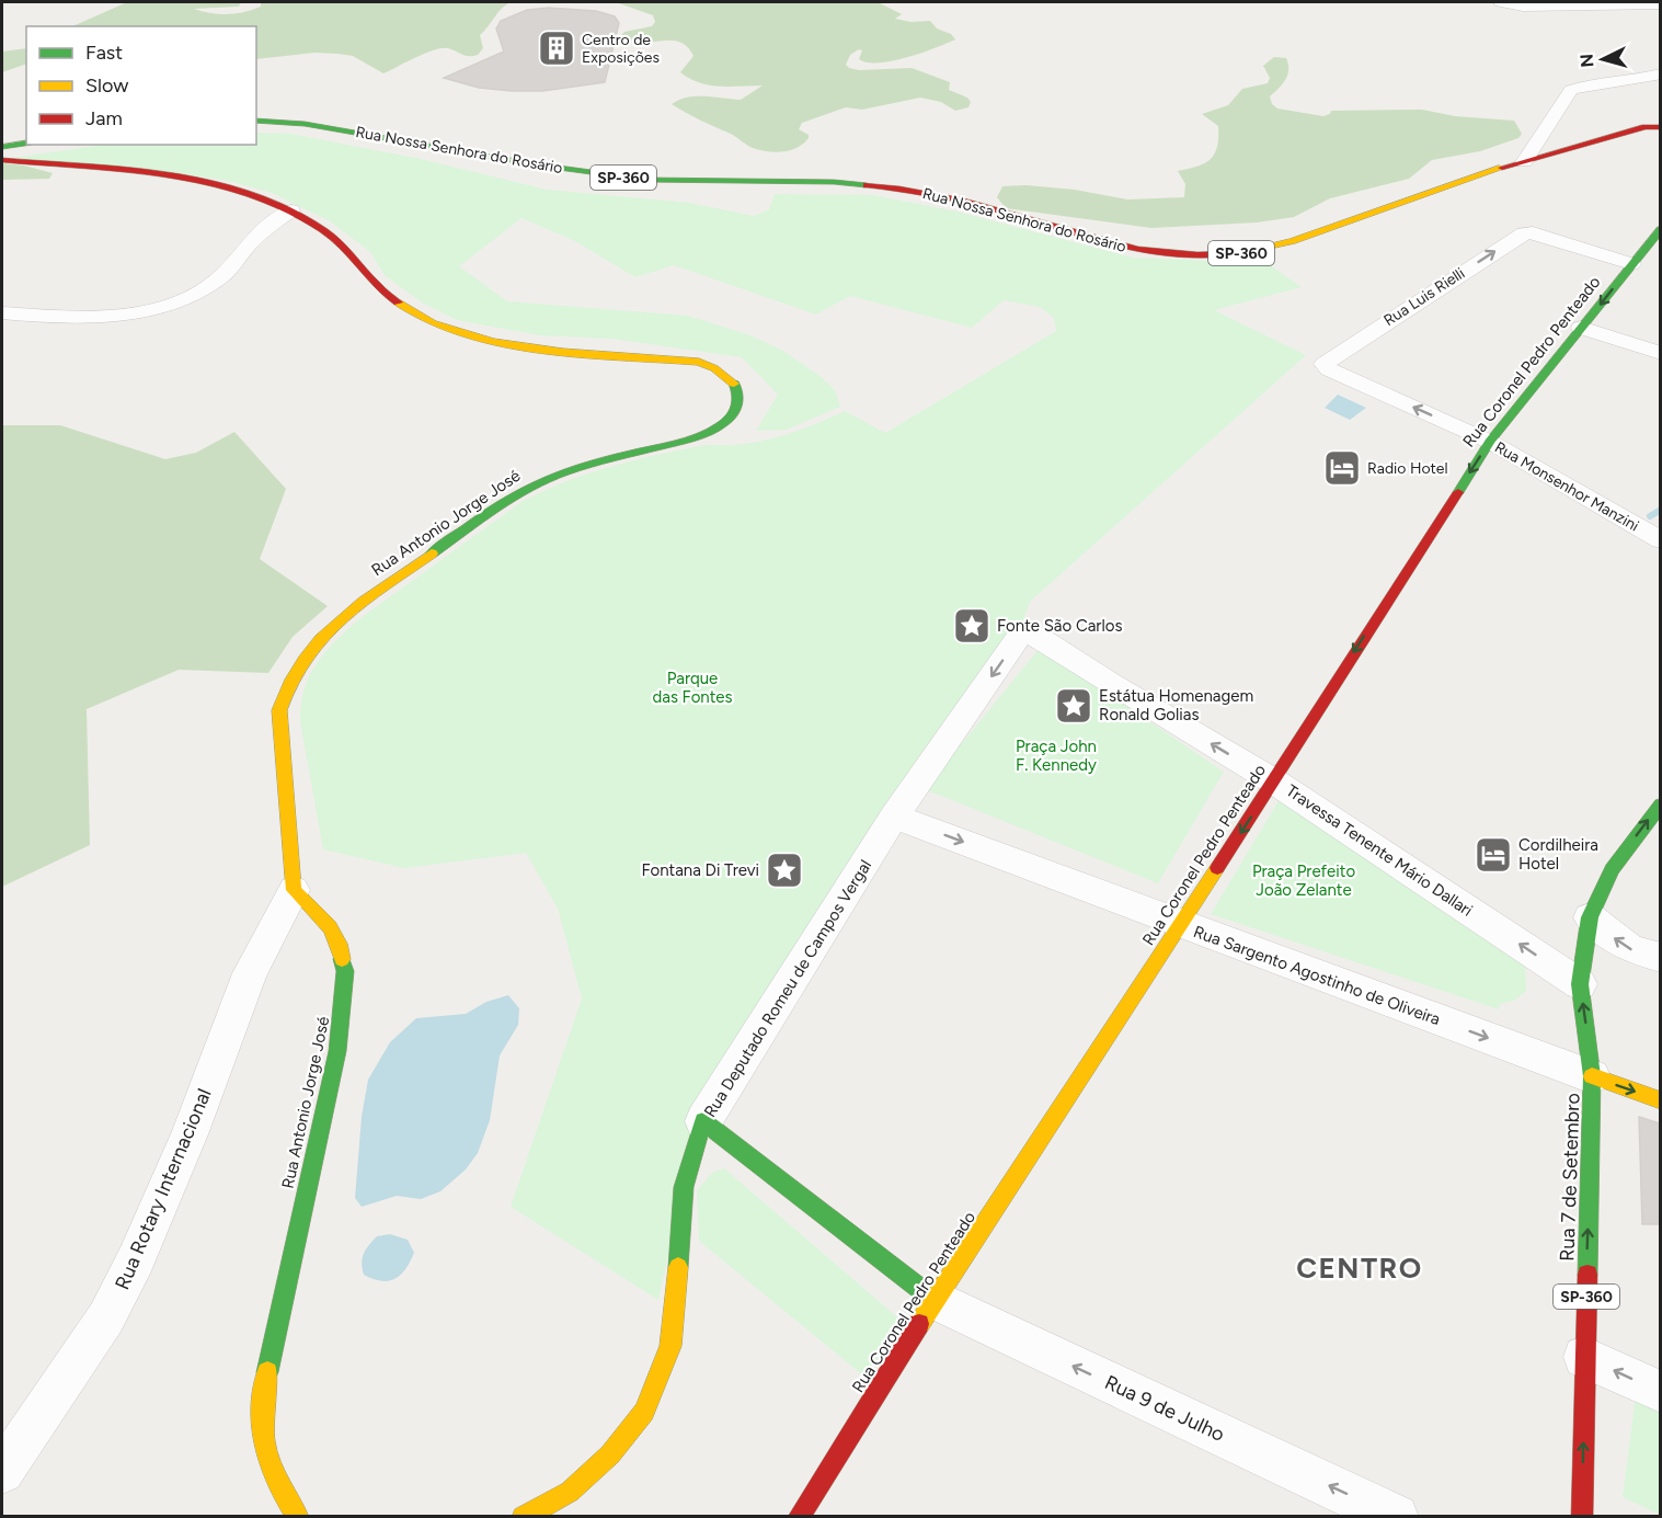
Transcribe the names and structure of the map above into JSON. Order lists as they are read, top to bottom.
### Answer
{
  "streets": {
    "main road": [
      "Rua Nossa Senhora do Rosário",
      "SP-360",
      "Rua Coronel Pedro Penteado",
      "Rua Antonio Jorge José",
      "Rua Deputado Romeu de Campos Vergal",
      "Rua 7 de Setembro"
    ],
    "street": [
      "Rua Luis Rielli",
      "Rua Monsenhor Manzini",
      "Travessa Tenente Mário Dallari",
      "Rua Sargento Agostinho de Oliveira",
      "Rua Rotary Internacional",
      "Rua 9 de Julho"
    ]
  },
  "crossings": [
    ["SP-360", "Travessa Tenente Mário Dallari"],
    ["SP-360", "Rua Sargento Agostinho de Oliveira"],
    ["SP-360", "Rua 7 de Setembro"],
    ["Rua Luis Rielli", "Rua Coronel Pedro Penteado"],
    ["Rua Luis Rielli", "Rua Monsenhor Manzini"],
    ["Rua Coronel Pedro Penteado", "Rua Monsenhor Manzini"],
    ["Rua Coronel Pedro Penteado", "Travessa Tenente Mário Dallari"],
    ["Rua Coronel Pedro Penteado", "Rua Sargento Agostinho de Oliveira"],
    ["Rua Coronel Pedro Penteado", "Rua Deputado Romeu de Campos Vergal"],
    ["Rua Coronel Pedro Penteado", "Rua 9 de Julho"],
    ["Rua Antonio Jorge José", "Rua Rotary Internacional"],
    ["Travessa Tenente Mário Dallari", "Rua Deputado Romeu de Campos Vergal"],
    ["Rua Sargento Agostinho de Oliveira", "Rua Deputado Romeu de Campos Vergal"],
    ["Rua Sargento Agostinho de Oliveira", "Rua 7 de Setembro"],
    ["Rua Deputado Romeu de Campos Vergal", "Rua 9 de Julho"]
  ],
  "one_way": [
    "Rua Coronel Pedro Penteado",
    "Rua Monsenhor Manzini",
    "Travessa Tenente Mário Dallari",
    "Rua Sargento Agostinho de Oliveira",
    "Rua 7 de Setembro",
    "Rua 9 de Julho"
  ],
  "districts": ["CENTRO"],
  "parks": ["Parque das Fontes", "Praça John F. Kennedy", "Praça Prefeito João Zelante"],
  "places": {
    "building": ["Centro de Exposições"],
    "hotel": ["Radio Hotel", "Cordilheira Hotel"],
    "place": ["Fonte São Carlos", "Estátua Homenagem Ronald Golias", "Fontana Di Trevi"]
  },
  "legend": ["Fast", "Slow", "Jam"],
  "north": "left"
}
